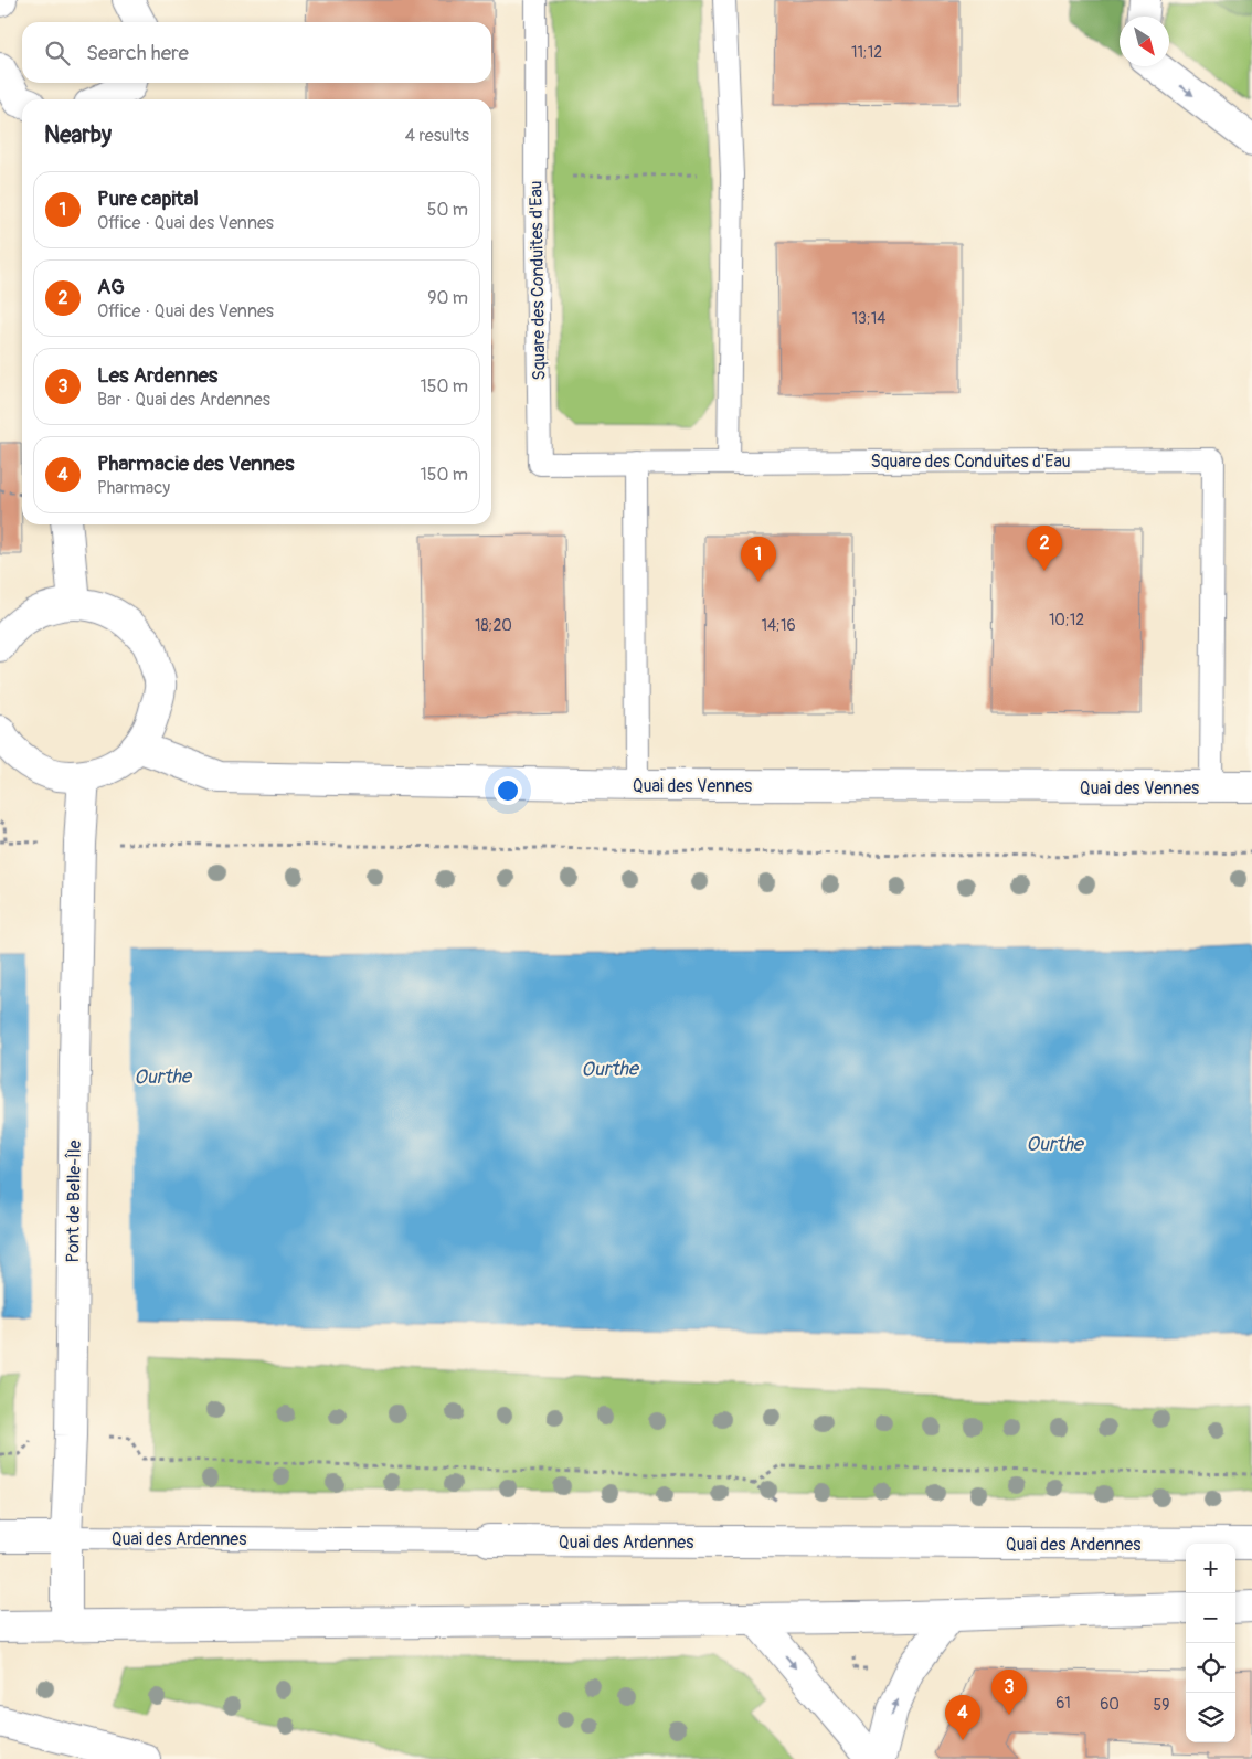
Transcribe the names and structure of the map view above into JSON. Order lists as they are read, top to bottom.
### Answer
{
  "streets": {
    "street": ["Quai des Vennes", "Pont de Belle-Île", "Quai des Ardennes"],
    "lane": ["Square des Conduites d'Eau"]
  },
  "crossings": [
    ["Square des Conduites d'Eau", "Quai des Vennes"],
    ["Pont de Belle-Île", "Quai des Ardennes"]
  ],
  "water": ["Ourthe"],
  "house_numbers": [
    "11;12",
    "13;14",
    "10;12",
    "18;20",
    "14;16",
    "61",
    "60",
    "59"
  ],
  "north": "bottom right",
  "page": {
    "search": "Search here",
    "heading": ["Nearby", "4 results"],
    "list": [
      {
        "mark": "1",
        "name": "Pure capital",
        "note": "Office · Quai des Vennes",
        "value": "50 m"
      },
      {
        "mark": "2",
        "name": "AG",
        "note": "Office · Quai des Vennes",
        "value": "90 m"
      },
      {
        "mark": "3",
        "name": "Les Ardennes",
        "note": "Bar · Quai des Ardennes",
        "value": "150 m"
      },
      {
        "mark": "4",
        "name": "Pharmacie des Vennes",
        "note": "Pharmacy",
        "value": "150 m"
      }
    ],
    "pins": [
      "2",
      "1",
      "3",
      "4"
    ],
    "map_buttons": ["+", "−"]
  }
}
